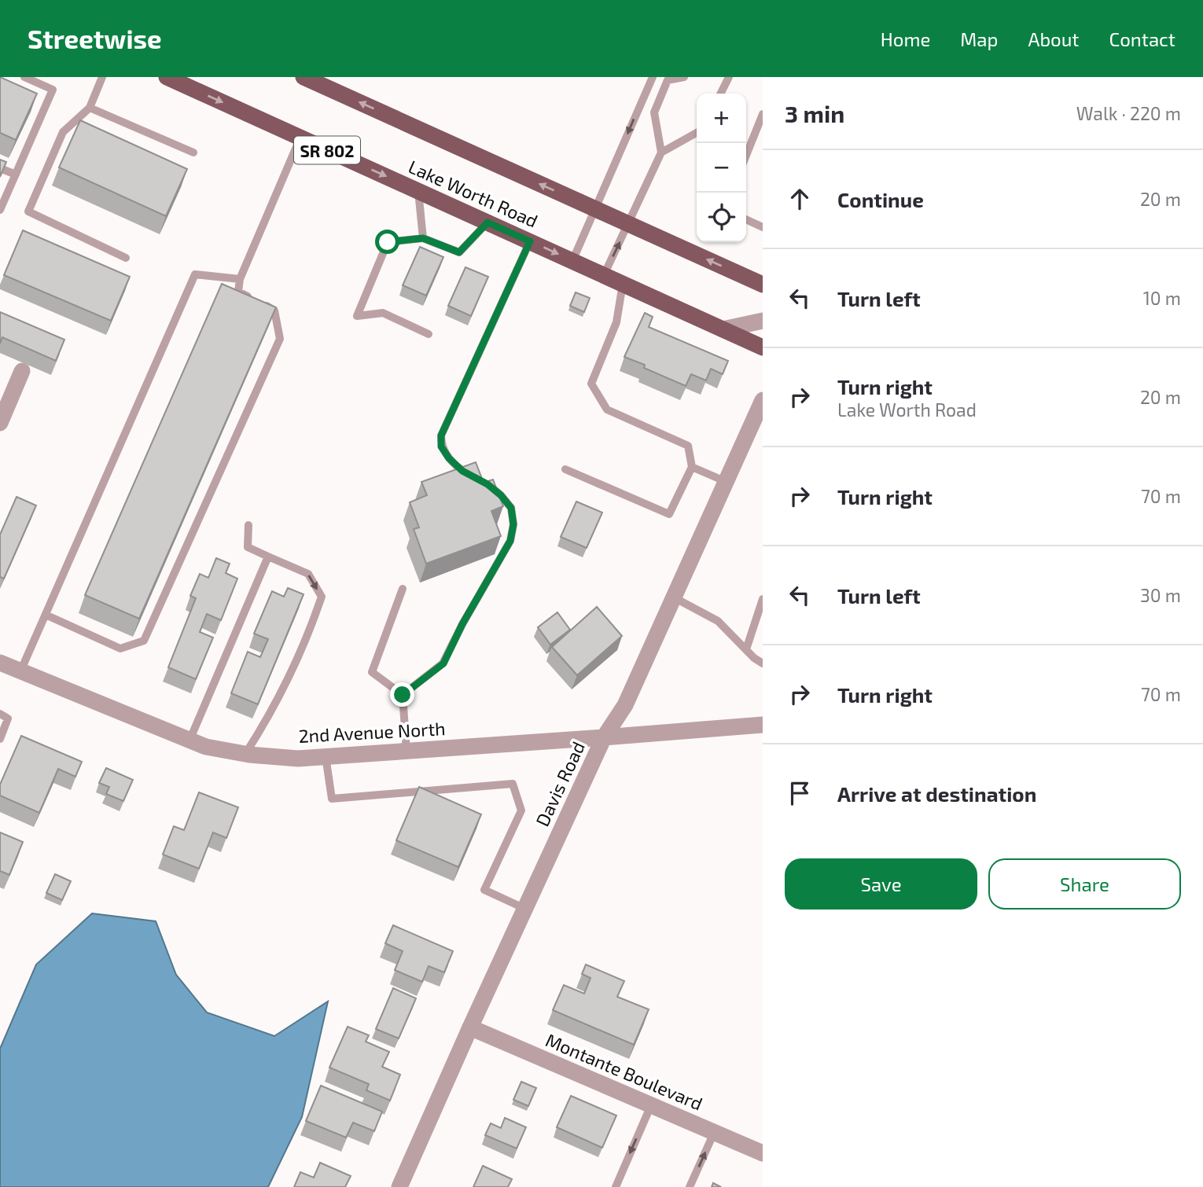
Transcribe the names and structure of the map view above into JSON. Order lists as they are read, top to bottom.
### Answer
{
  "streets": {
    "main road": ["SR 802", "Lake Worth Road"],
    "street": ["2nd Avenue North", "Davis Road", "Montante Boulevard"]
  },
  "crossings": [
    ["2nd Avenue North", "Davis Road"],
    ["Davis Road", "Montante Boulevard"]
  ],
  "page": {
    "header": "Streetwise",
    "nav": [
      "Home",
      "Map",
      "About",
      "Contact"
    ],
    "heading": ["3 min", "Walk · 220 m"],
    "map_buttons": ["+", "−"],
    "list": [
      ["Continue", "20 m"],
      ["Turn left", "10 m"],
      ["Turn right", "Lake Worth Road", "20 m"],
      ["Turn right", "70 m"],
      ["Turn left", "30 m"],
      ["Turn right", "70 m"],
      "Arrive at destination"
    ],
    "buttons": ["Save", "Share"]
  }
}
